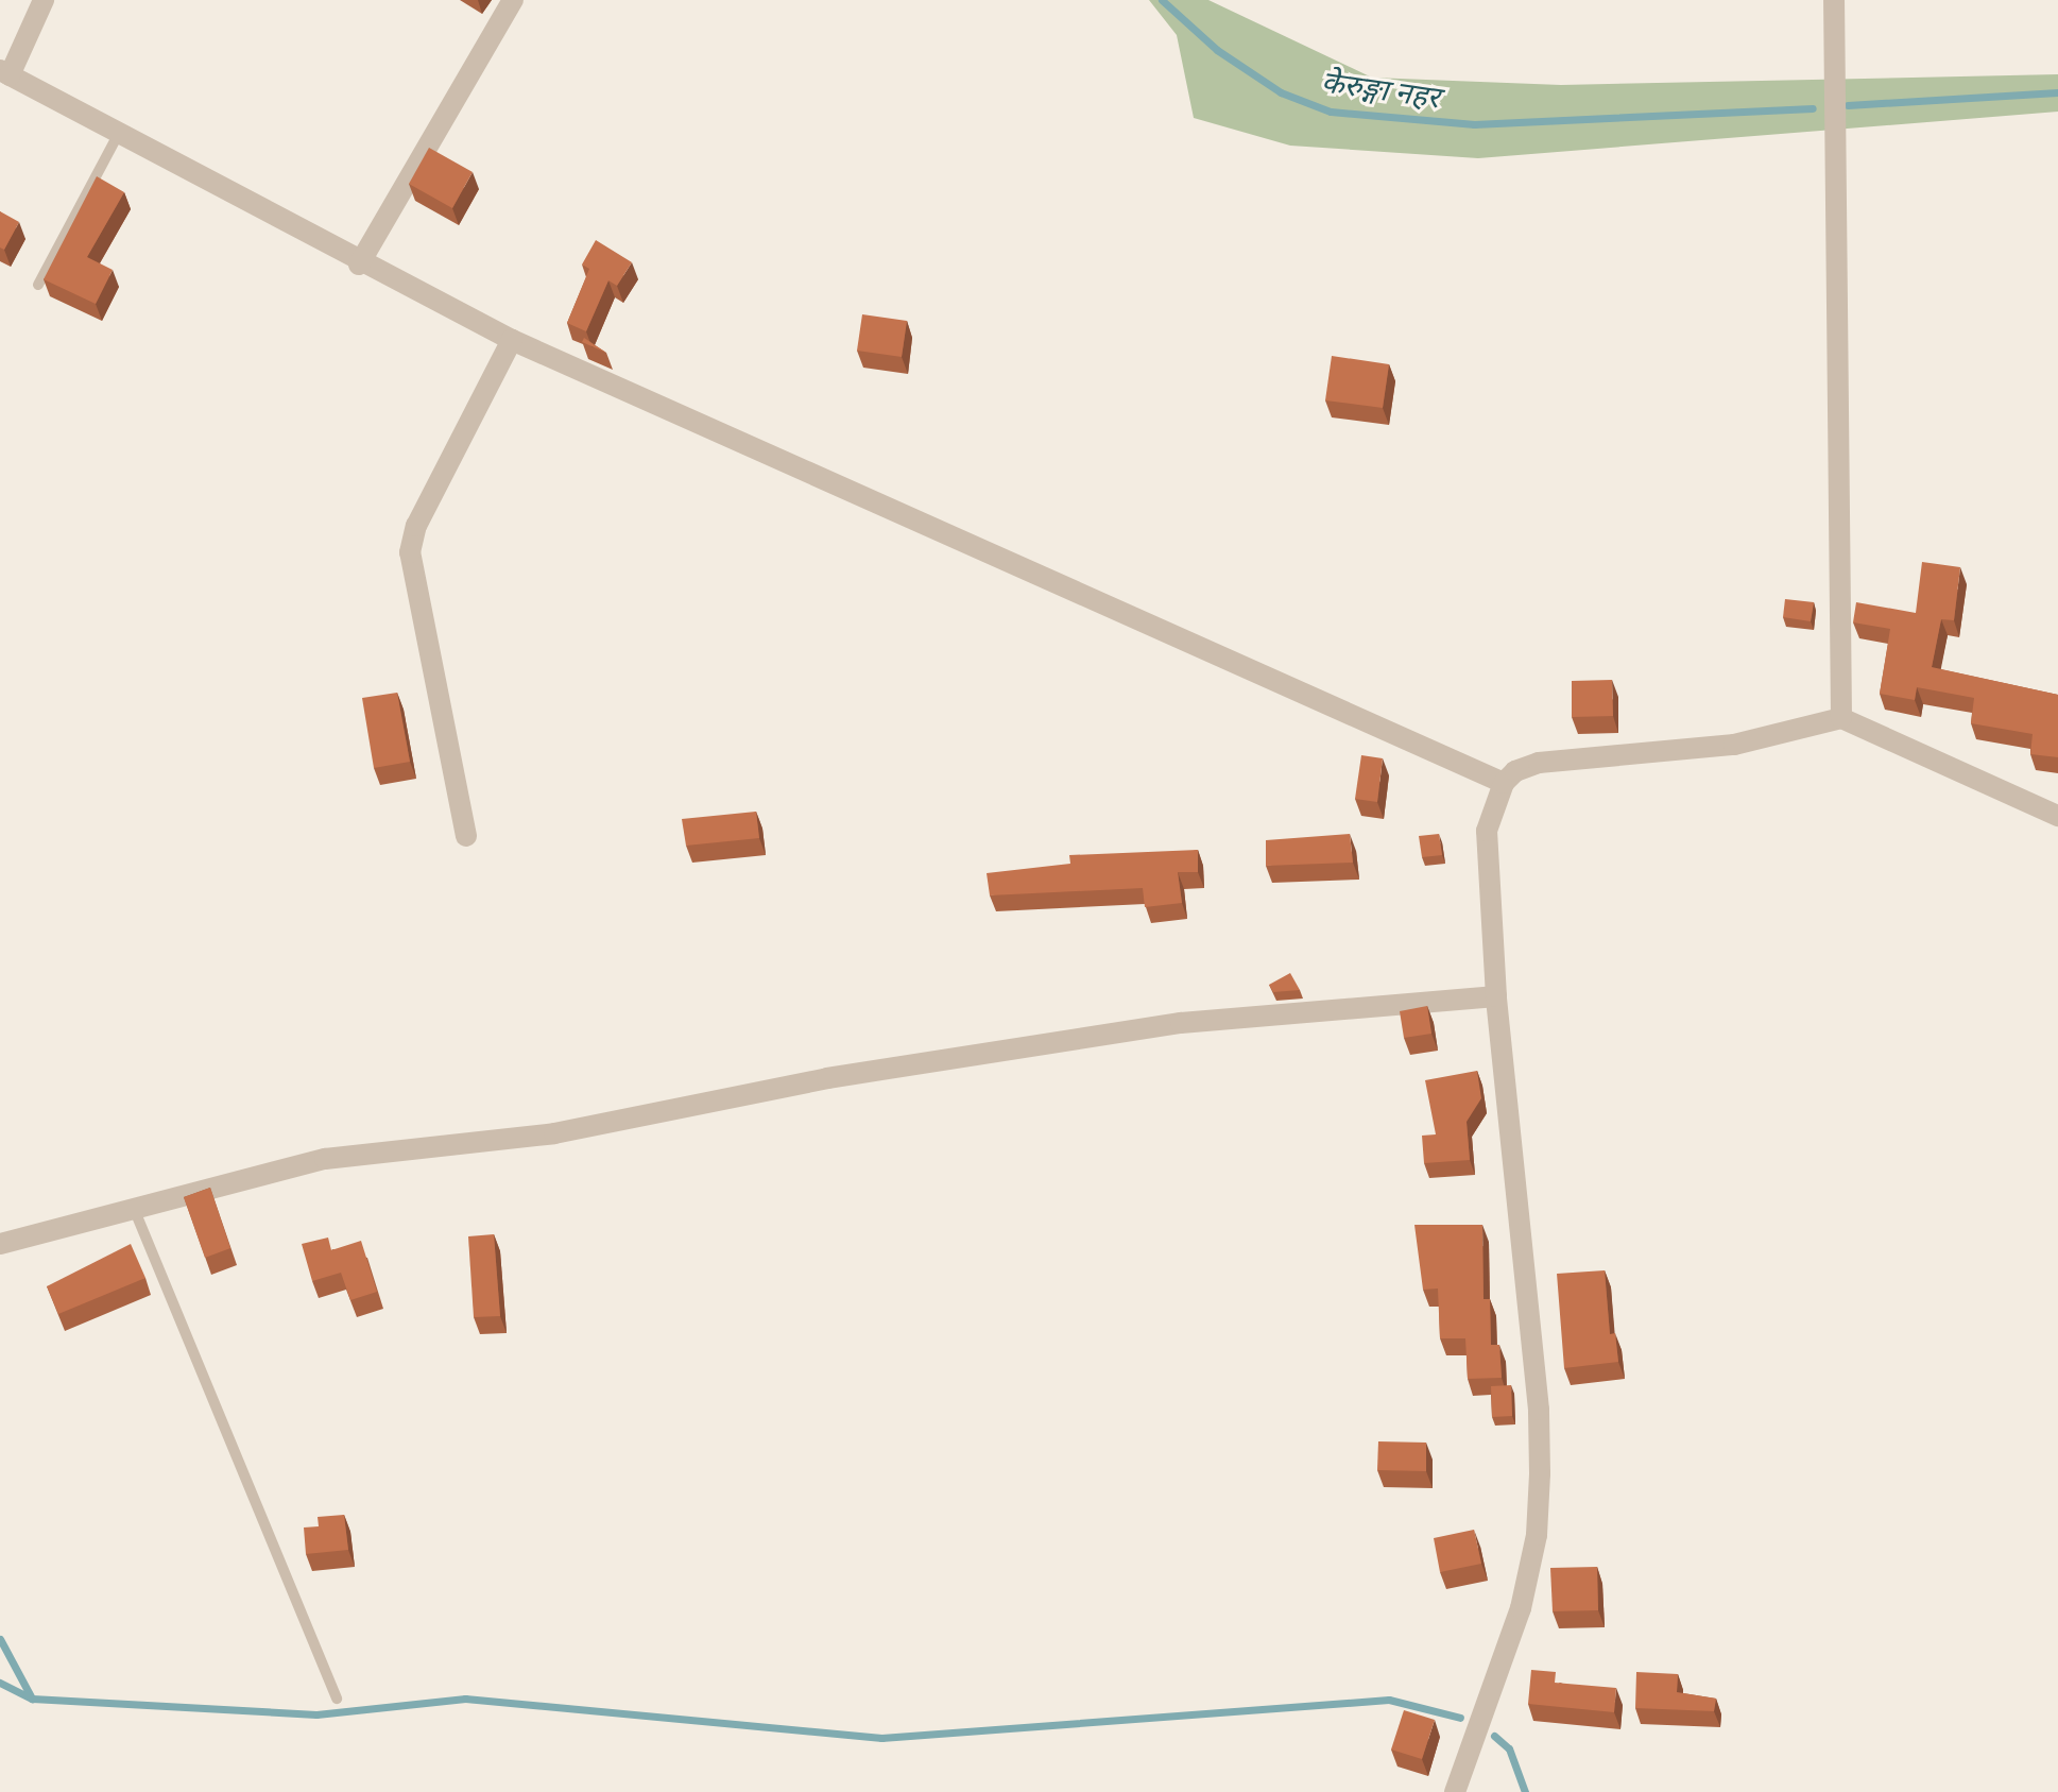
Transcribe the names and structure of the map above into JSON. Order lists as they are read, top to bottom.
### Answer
{
  "water": ["केेरुङ्गा नहर"]
}
